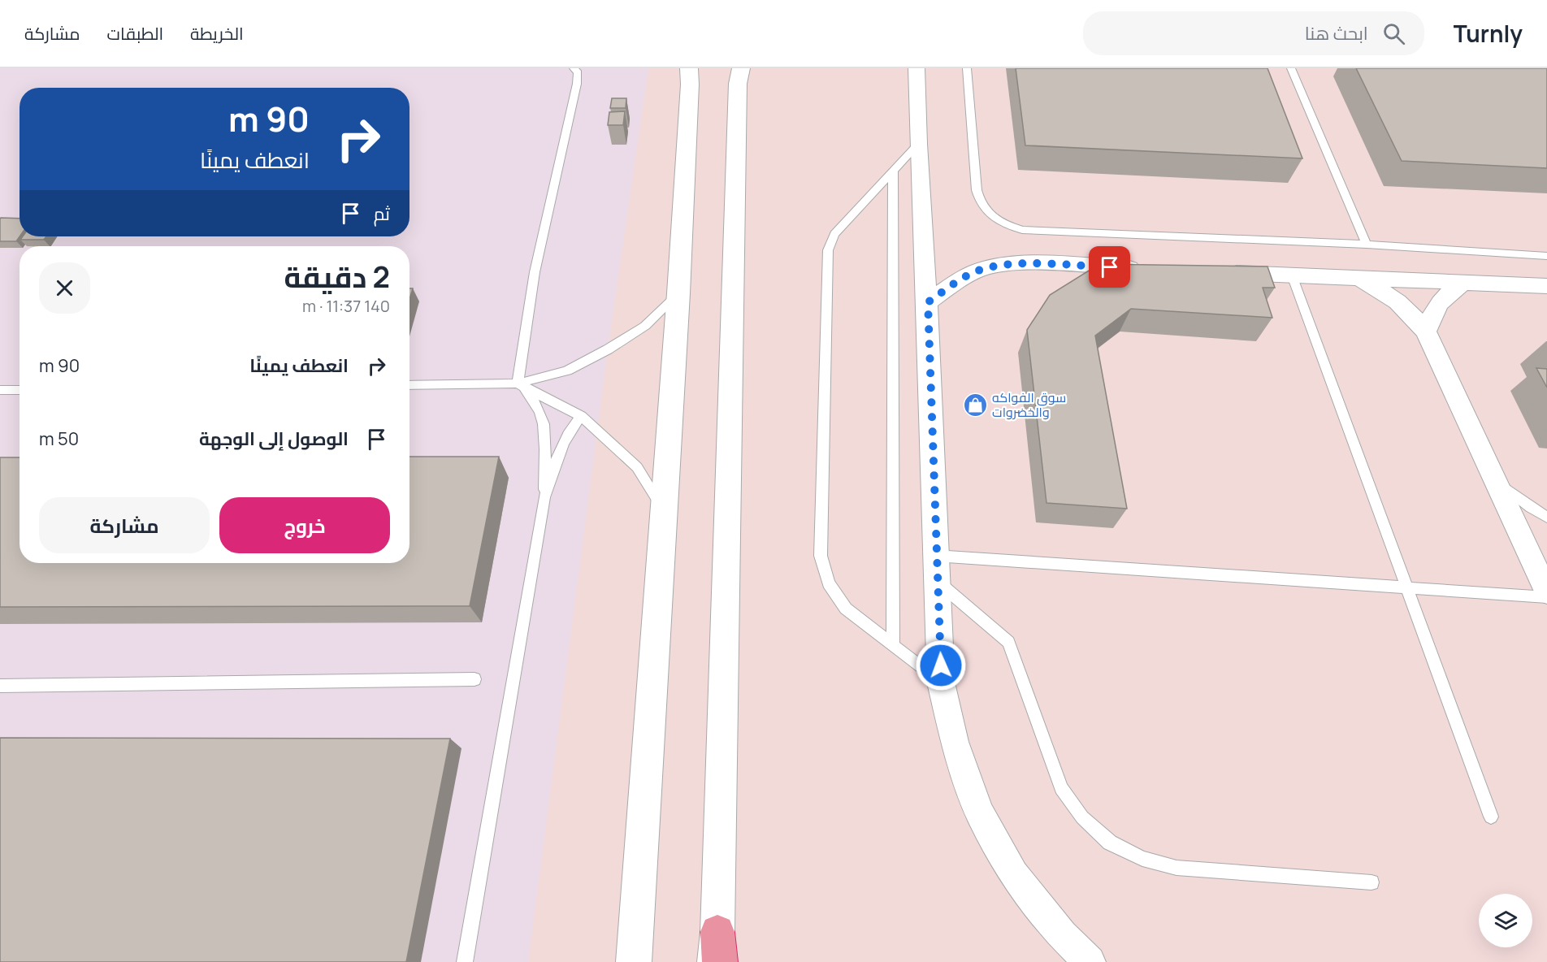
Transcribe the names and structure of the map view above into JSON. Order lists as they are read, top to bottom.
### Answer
{
  "places": {
    "shop": ["سوق الفواكه والخضروات"]
  },
  "page": {
    "header": "Turnly",
    "search": "ابحث هنا",
    "nav": ["الخريطة", "الطبقات", "مشاركة"],
    "turn": ["90 m", "انعطف يمينًا"],
    "then": "ثم",
    "heading": ["2 دقيقة", "140 m · 11:37"],
    "list": [
      {
        "name": "انعطف يمينًا",
        "value": "90 m"
      },
      {
        "name": "الوصول إلى الوجهة",
        "value": "50 m"
      }
    ],
    "buttons": ["خروج", "مشاركة"]
  }
}
